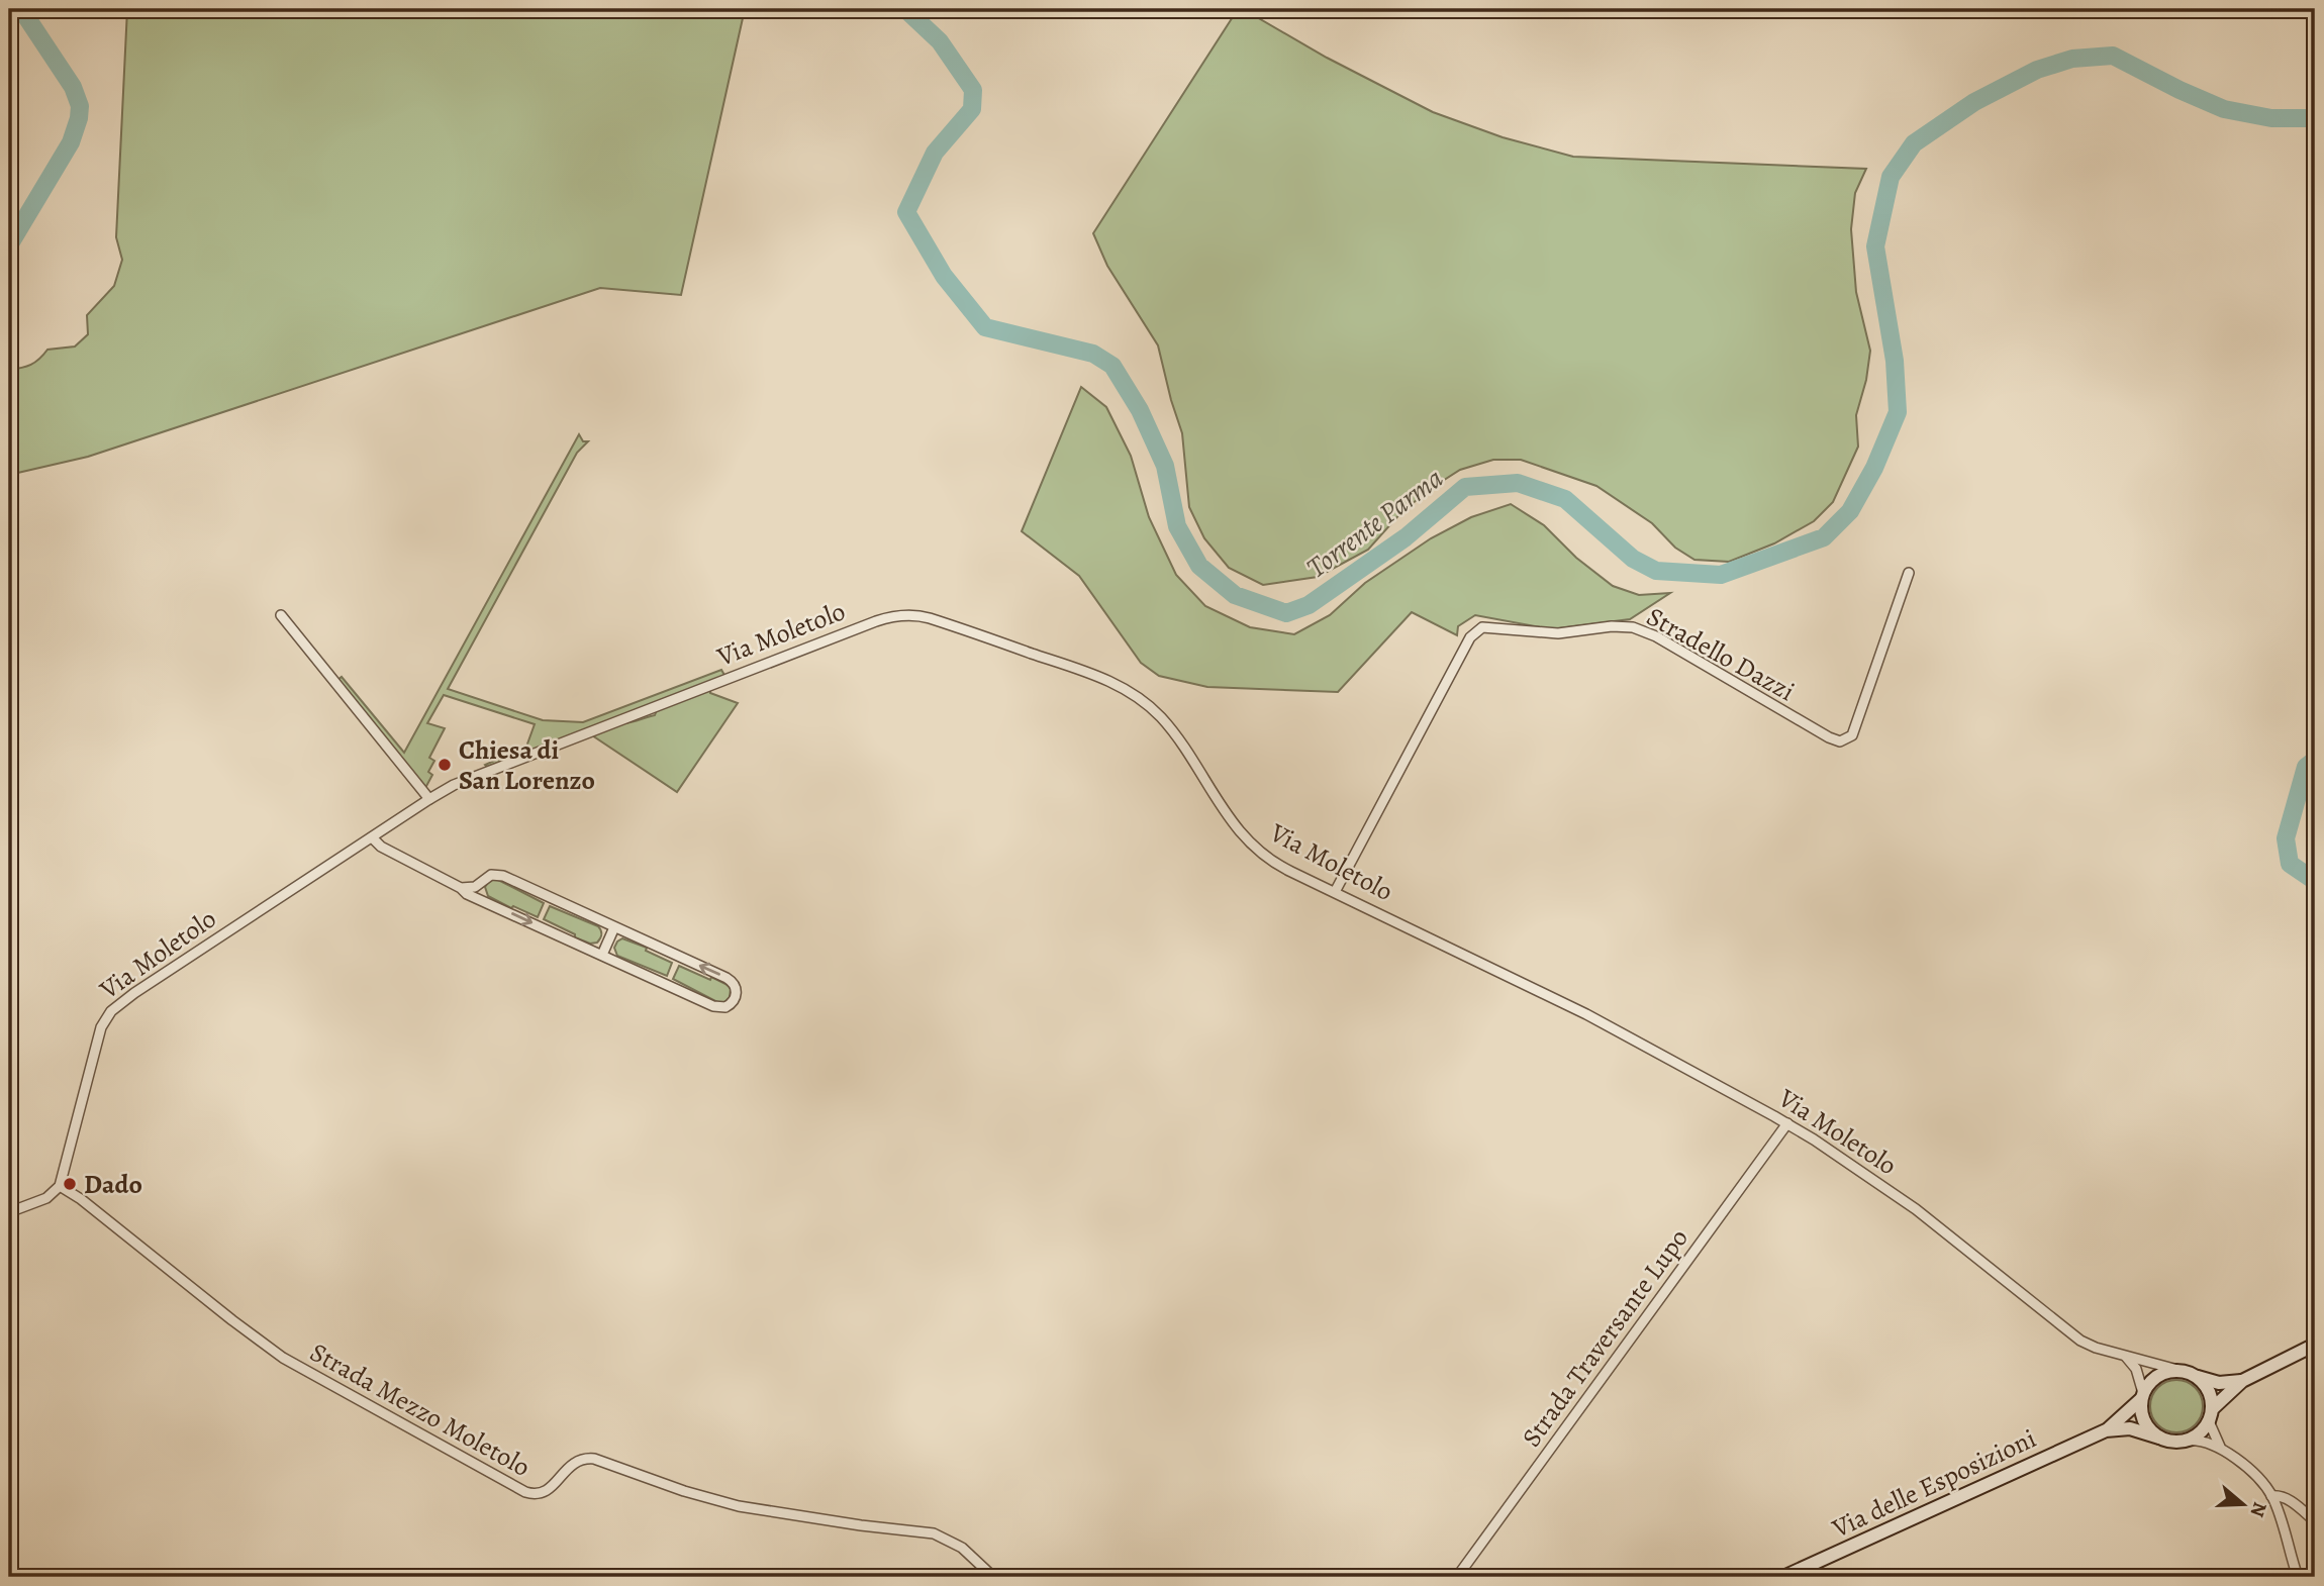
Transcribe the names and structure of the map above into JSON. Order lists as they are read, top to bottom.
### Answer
{
  "streets": {
    "street": [
      "Via Moletolo",
      "Stradello Dazzi",
      "Strada Traversante Lupo",
      "Strada Mezzo Moletolo",
      "Via delle Esposizioni"
    ]
  },
  "crossings": [
    ["Via Moletolo", "Stradello Dazzi"],
    ["Via Moletolo", "Strada Traversante Lupo"],
    ["Via Moletolo", "Strada Mezzo Moletolo"],
    ["Via Moletolo", "Via delle Esposizioni"]
  ],
  "water": ["Torrente Parma"],
  "places": ["Chiesa di San Lorenzo", "Dado"],
  "north": "right"
}
